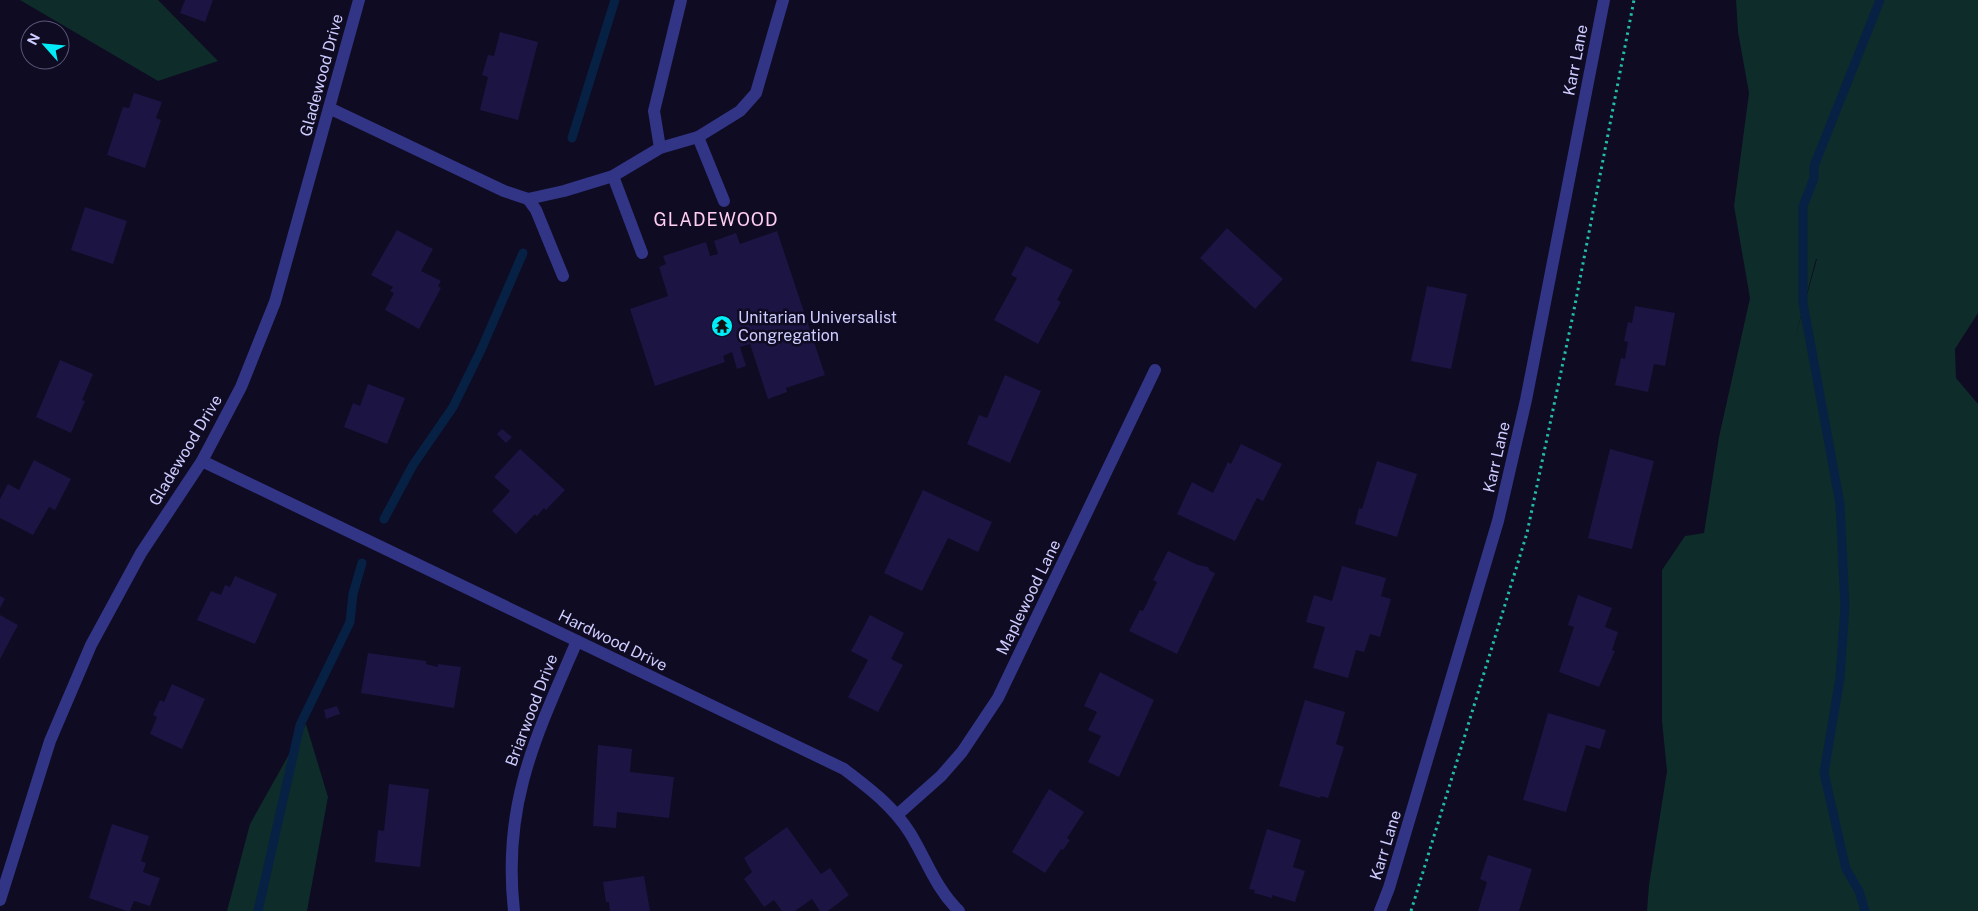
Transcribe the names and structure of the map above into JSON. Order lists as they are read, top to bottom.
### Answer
{
  "streets": {
    "street": [
      "Karr Lane",
      "Gladewood Drive",
      "Maplewood Lane",
      "Hardwood Drive",
      "Briarwood Drive"
    ]
  },
  "crossings": [
    ["Gladewood Drive", "Hardwood Drive"],
    ["Maplewood Lane", "Hardwood Drive"],
    ["Hardwood Drive", "Briarwood Drive"]
  ],
  "districts": ["GLADEWOOD"],
  "places": {
    "temple": ["Unitarian Universalist Congregation"]
  },
  "north": "top left"
}
